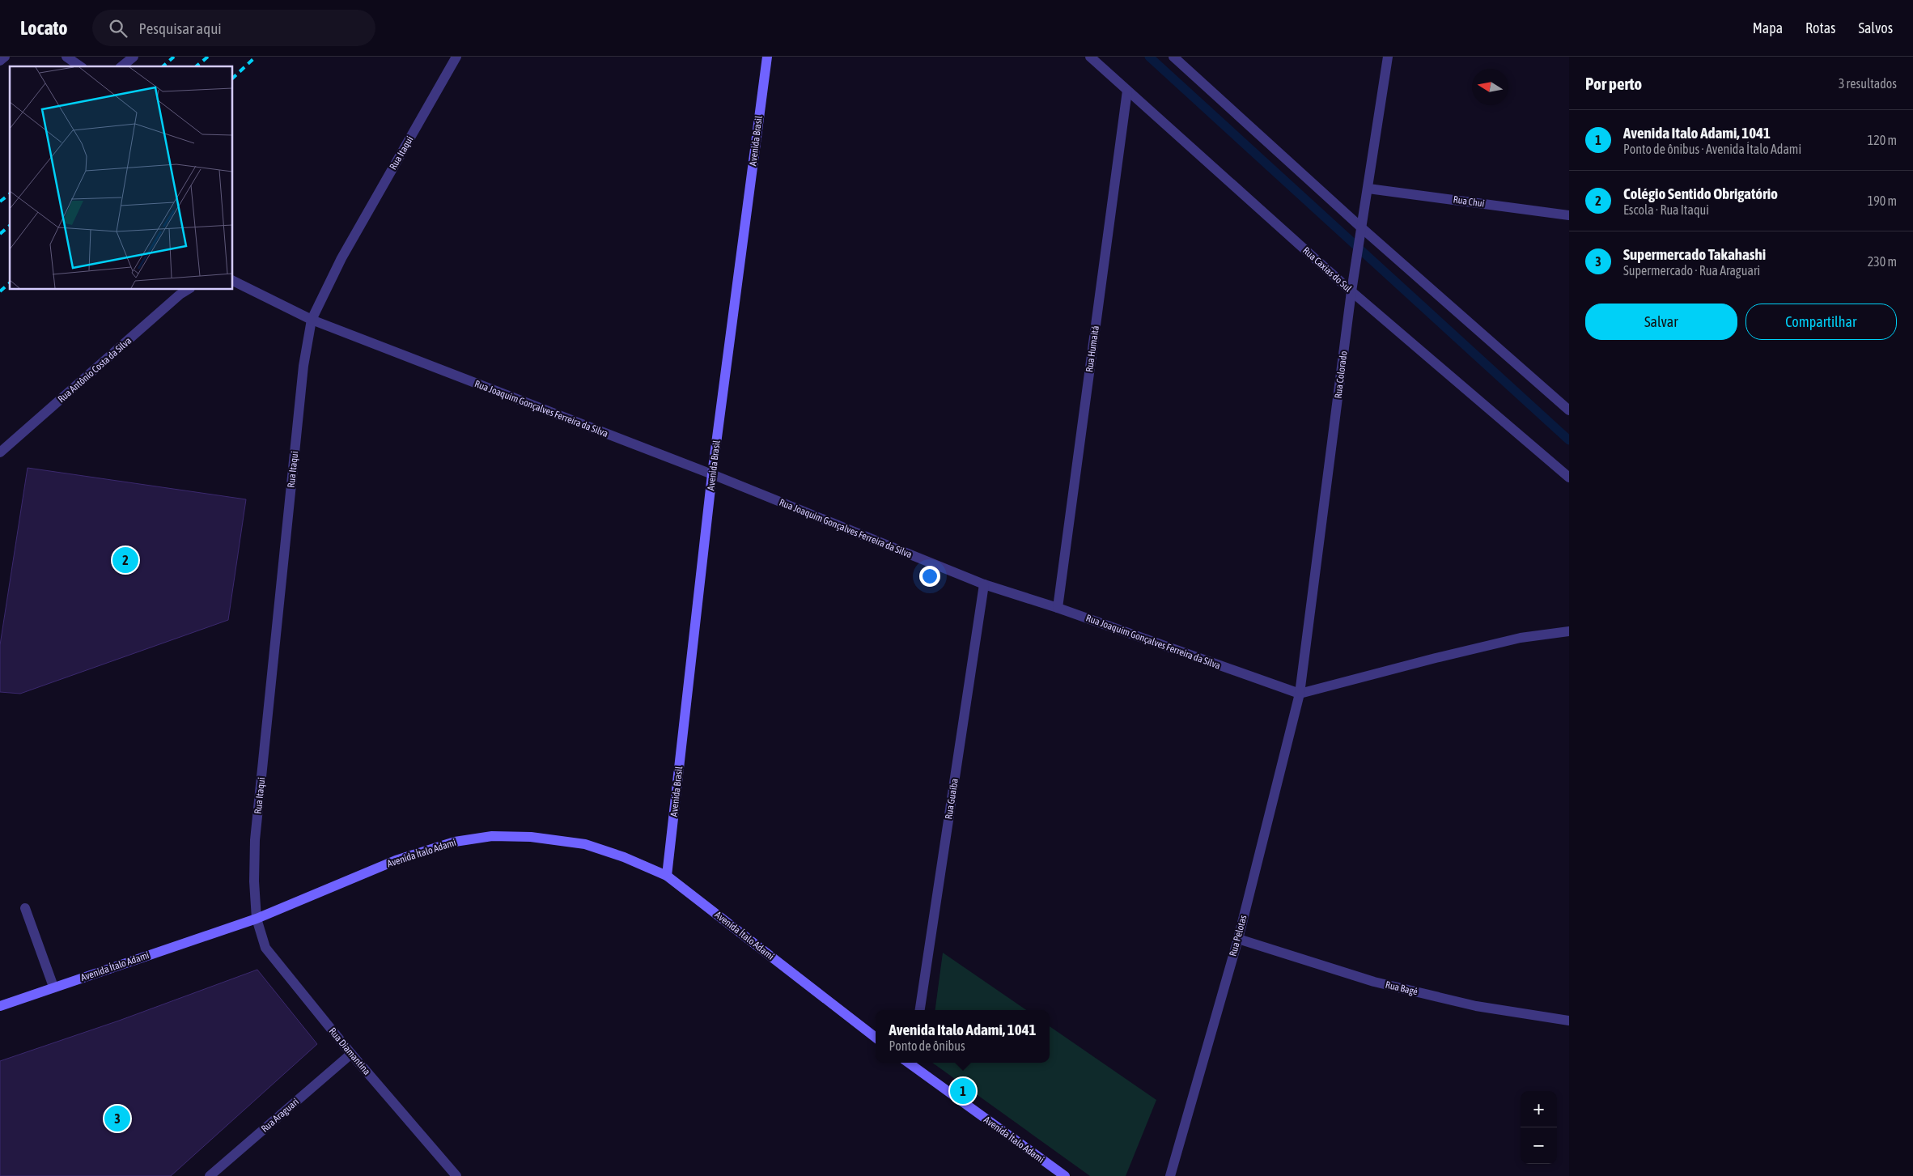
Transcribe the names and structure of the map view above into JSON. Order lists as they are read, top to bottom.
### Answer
{
  "streets": {
    "main road": ["Avenida Brasil", "Avenida Ítalo Adami"],
    "street": [
      "Rua Itaqui",
      "Rua Chuí",
      "Rua Caxias do Sul",
      "Rua Humaitá",
      "Rua Antônio Costa da Silva",
      "Rua Colorado",
      "Rua Joaquim Gonçalves Ferreira da Silva",
      "Rua Guaíba",
      "Rua Pelotas",
      "Rua Bagé",
      "Rua Diamantina",
      "Rua Araguari"
    ]
  },
  "crossings": [
    ["Avenida Brasil", "Rua Joaquim Gonçalves Ferreira da Silva"],
    ["Avenida Brasil", "Avenida Ítalo Adami"],
    ["Rua Itaqui", "Rua Joaquim Gonçalves Ferreira da Silva"],
    ["Rua Itaqui", "Avenida Ítalo Adami"],
    ["Rua Itaqui", "Rua Diamantina"],
    ["Rua Chuí", "Rua Colorado"],
    ["Rua Caxias do Sul", "Rua Humaitá"],
    ["Rua Caxias do Sul", "Rua Colorado"],
    ["Rua Humaitá", "Rua Joaquim Gonçalves Ferreira da Silva"],
    ["Rua Colorado", "Rua Joaquim Gonçalves Ferreira da Silva"],
    ["Rua Colorado", "Rua Pelotas"],
    ["Rua Joaquim Gonçalves Ferreira da Silva", "Rua Guaíba"],
    ["Rua Joaquim Gonçalves Ferreira da Silva", "Rua Pelotas"],
    ["Avenida Ítalo Adami", "Rua Diamantina"],
    ["Rua Pelotas", "Rua Bagé"],
    ["Rua Diamantina", "Rua Araguari"]
  ],
  "north": "left",
  "page": {
    "header": "Locato",
    "search": "Pesquisar aqui",
    "nav": ["Mapa", "Rotas", "Salvos"],
    "heading": ["Por perto", "3 resultados"],
    "list": [
      {
        "mark": "1",
        "name": "Avenida Italo Adami, 1041",
        "note": "Ponto de ônibus · Avenida Ítalo Adami",
        "value": "120 m"
      },
      {
        "mark": "2",
        "name": "Colégio Sentido Obrigatório",
        "note": "Escola · Rua Itaqui",
        "value": "190 m"
      },
      {
        "mark": "3",
        "name": "Supermercado Takahashi",
        "note": "Supermercado · Rua Araguari",
        "value": "230 m"
      }
    ],
    "buttons": ["Salvar", "Compartilhar"],
    "pins": ["2", "1", "3"],
    "popup": ["Avenida Italo Adami, 1041", "Ponto de ônibus"],
    "map_buttons": ["+", "−"]
  }
}
